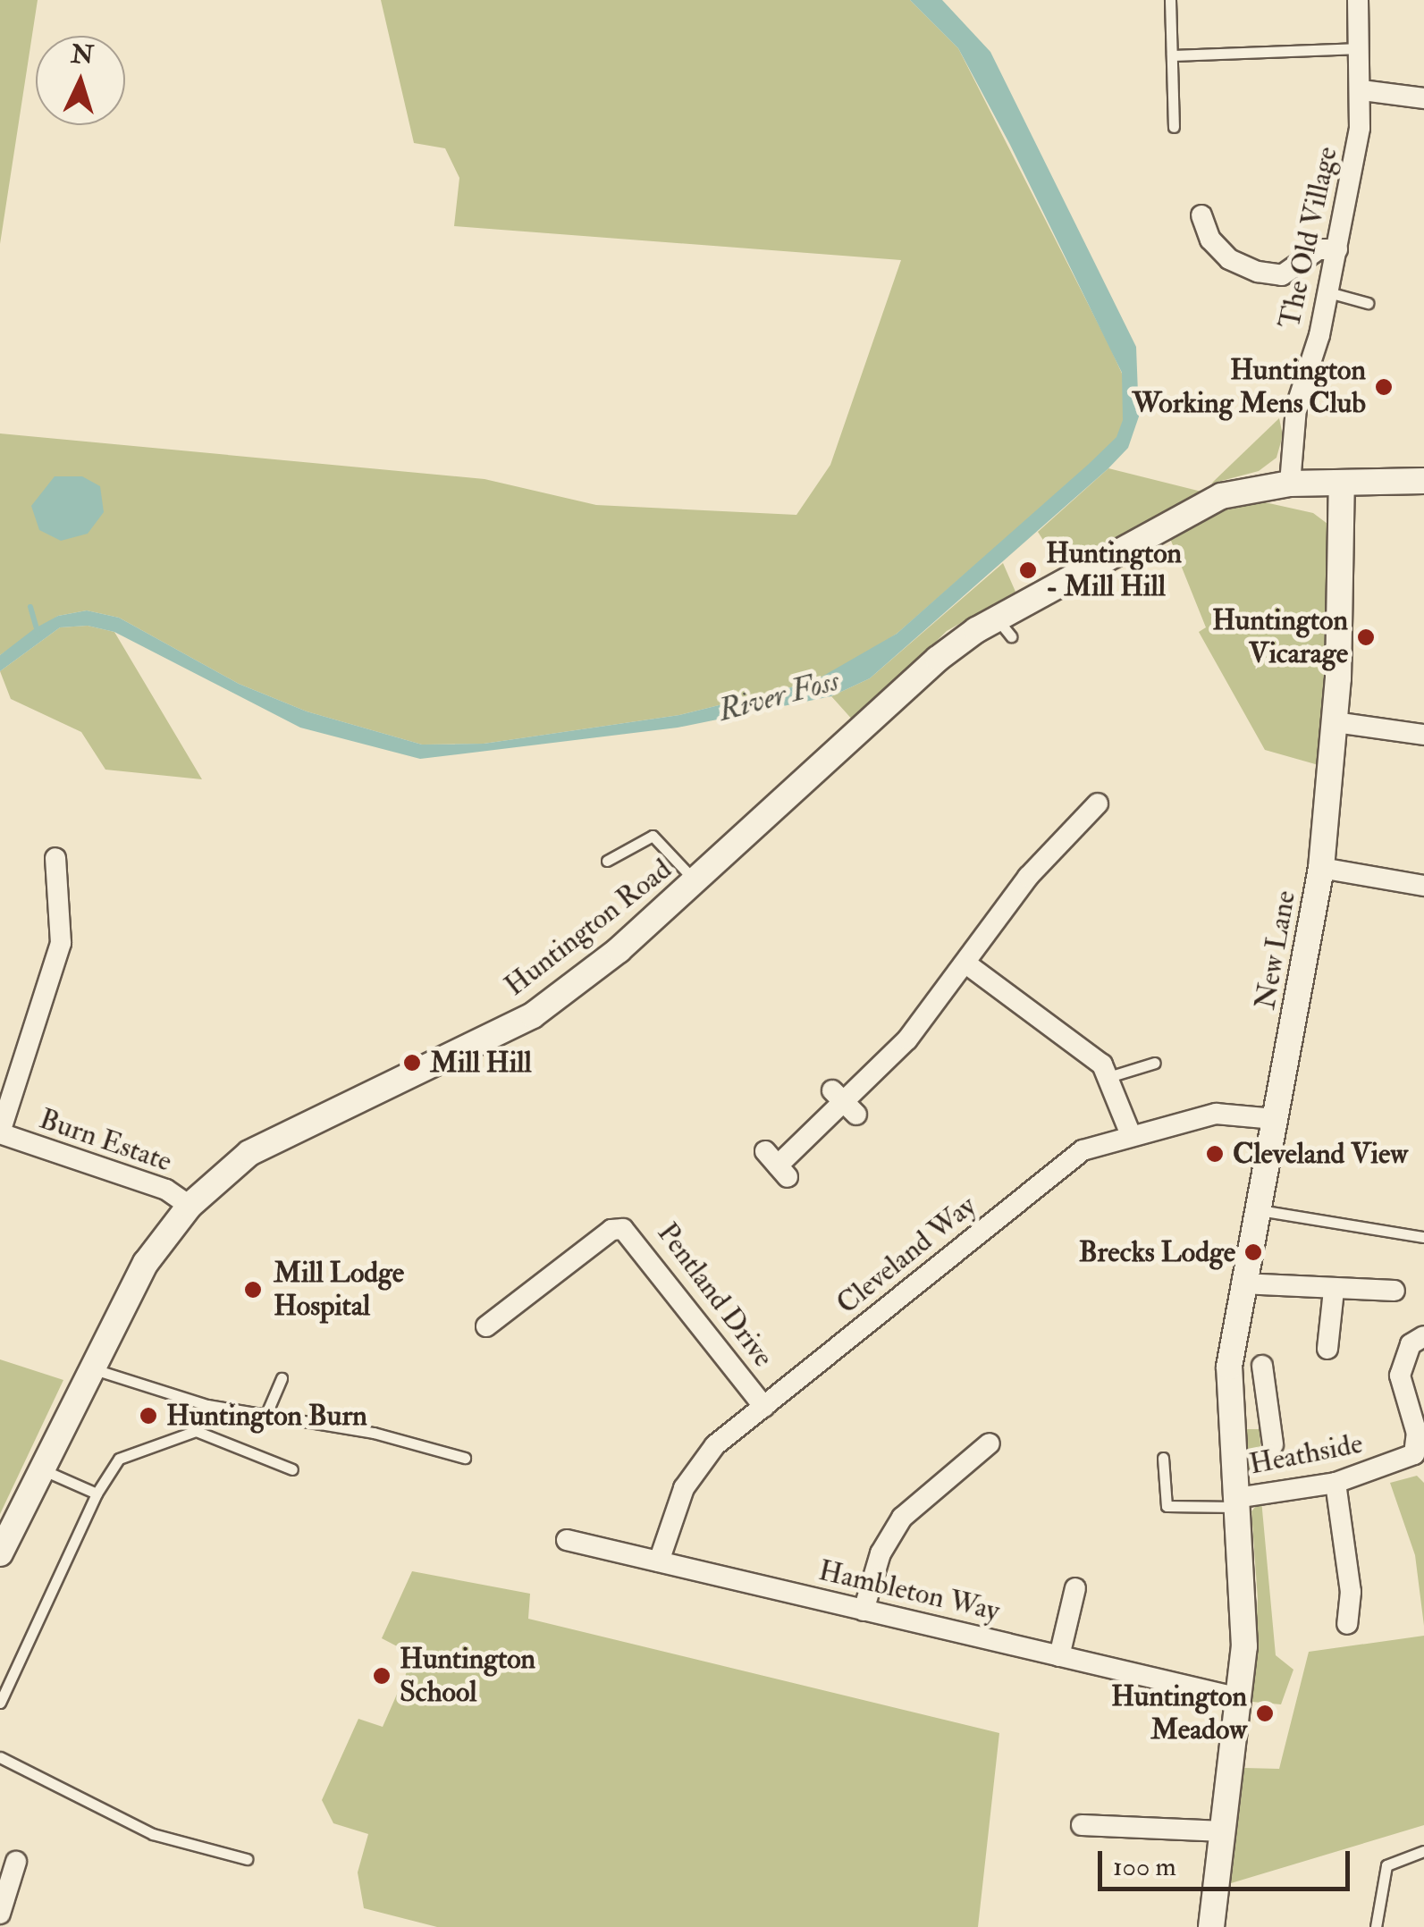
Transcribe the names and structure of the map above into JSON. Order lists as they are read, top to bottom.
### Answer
{
  "streets": {
    "street": [
      "The Old Village",
      "Huntington Road",
      "New Lane",
      "Burn Estate",
      "Cleveland Way",
      "Pentland Drive",
      "Heathside",
      "Hambleton Way"
    ]
  },
  "crossings": [
    ["The Old Village", "Huntington Road"],
    ["Huntington Road", "New Lane"],
    ["Huntington Road", "Burn Estate"],
    ["New Lane", "Cleveland Way"],
    ["New Lane", "Heathside"],
    ["New Lane", "Hambleton Way"],
    ["Cleveland Way", "Pentland Drive"],
    ["Cleveland Way", "Hambleton Way"]
  ],
  "water": ["River Foss"],
  "places": [
    "Huntington Working Mens Club",
    "Huntington - Mill Hill",
    "Huntington Vicarage",
    "Mill Hill",
    "Cleveland View",
    "Brecks Lodge",
    "Mill Lodge Hospital",
    "Huntington Burn",
    "Huntington School",
    "Huntington Meadow"
  ],
  "scale_bar": "100 m",
  "north": "top"
}
